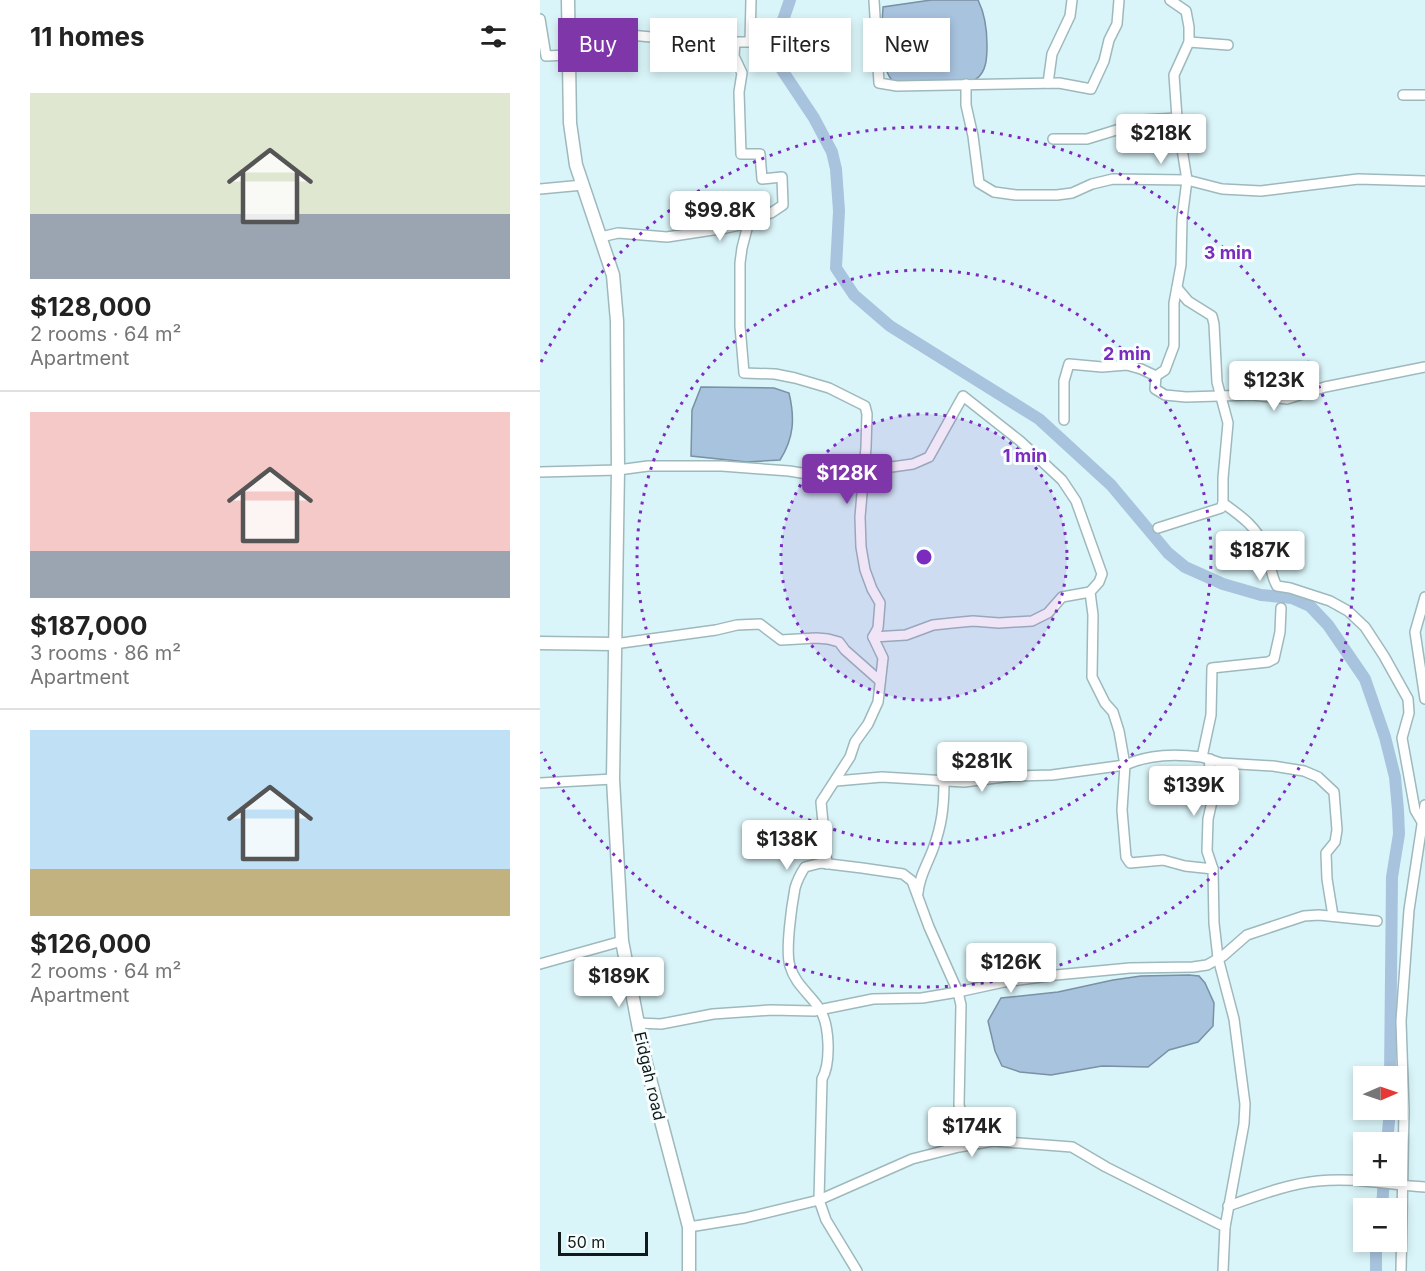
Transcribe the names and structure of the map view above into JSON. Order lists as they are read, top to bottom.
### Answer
{
  "streets": {
    "street": ["Eidgah road"]
  },
  "scale_bar": "50 m",
  "north": "right",
  "page": {
    "heading": "11 homes",
    "chip": [
      "Buy",
      "Rent",
      "Filters",
      "New"
    ],
    "list": [
      {
        "name": "$128,000",
        "note": "2 rooms · 64 m² · Apartment"
      },
      {
        "name": "$187,000",
        "note": "3 rooms · 86 m² · Apartment"
      },
      {
        "name": "$126,000",
        "note": "2 rooms · 64 m² · Apartment"
      }
    ],
    "price": [
      "$218K",
      "$99.8K",
      "$123K",
      "$128K",
      "$187K",
      "$281K",
      "$139K",
      "$138K",
      "$126K",
      "$189K",
      "$174K"
    ],
    "map_buttons": ["+", "−"],
    "scale": "50 m"
  },
  "rings": ["3 min", "2 min", "1 min"]
}
